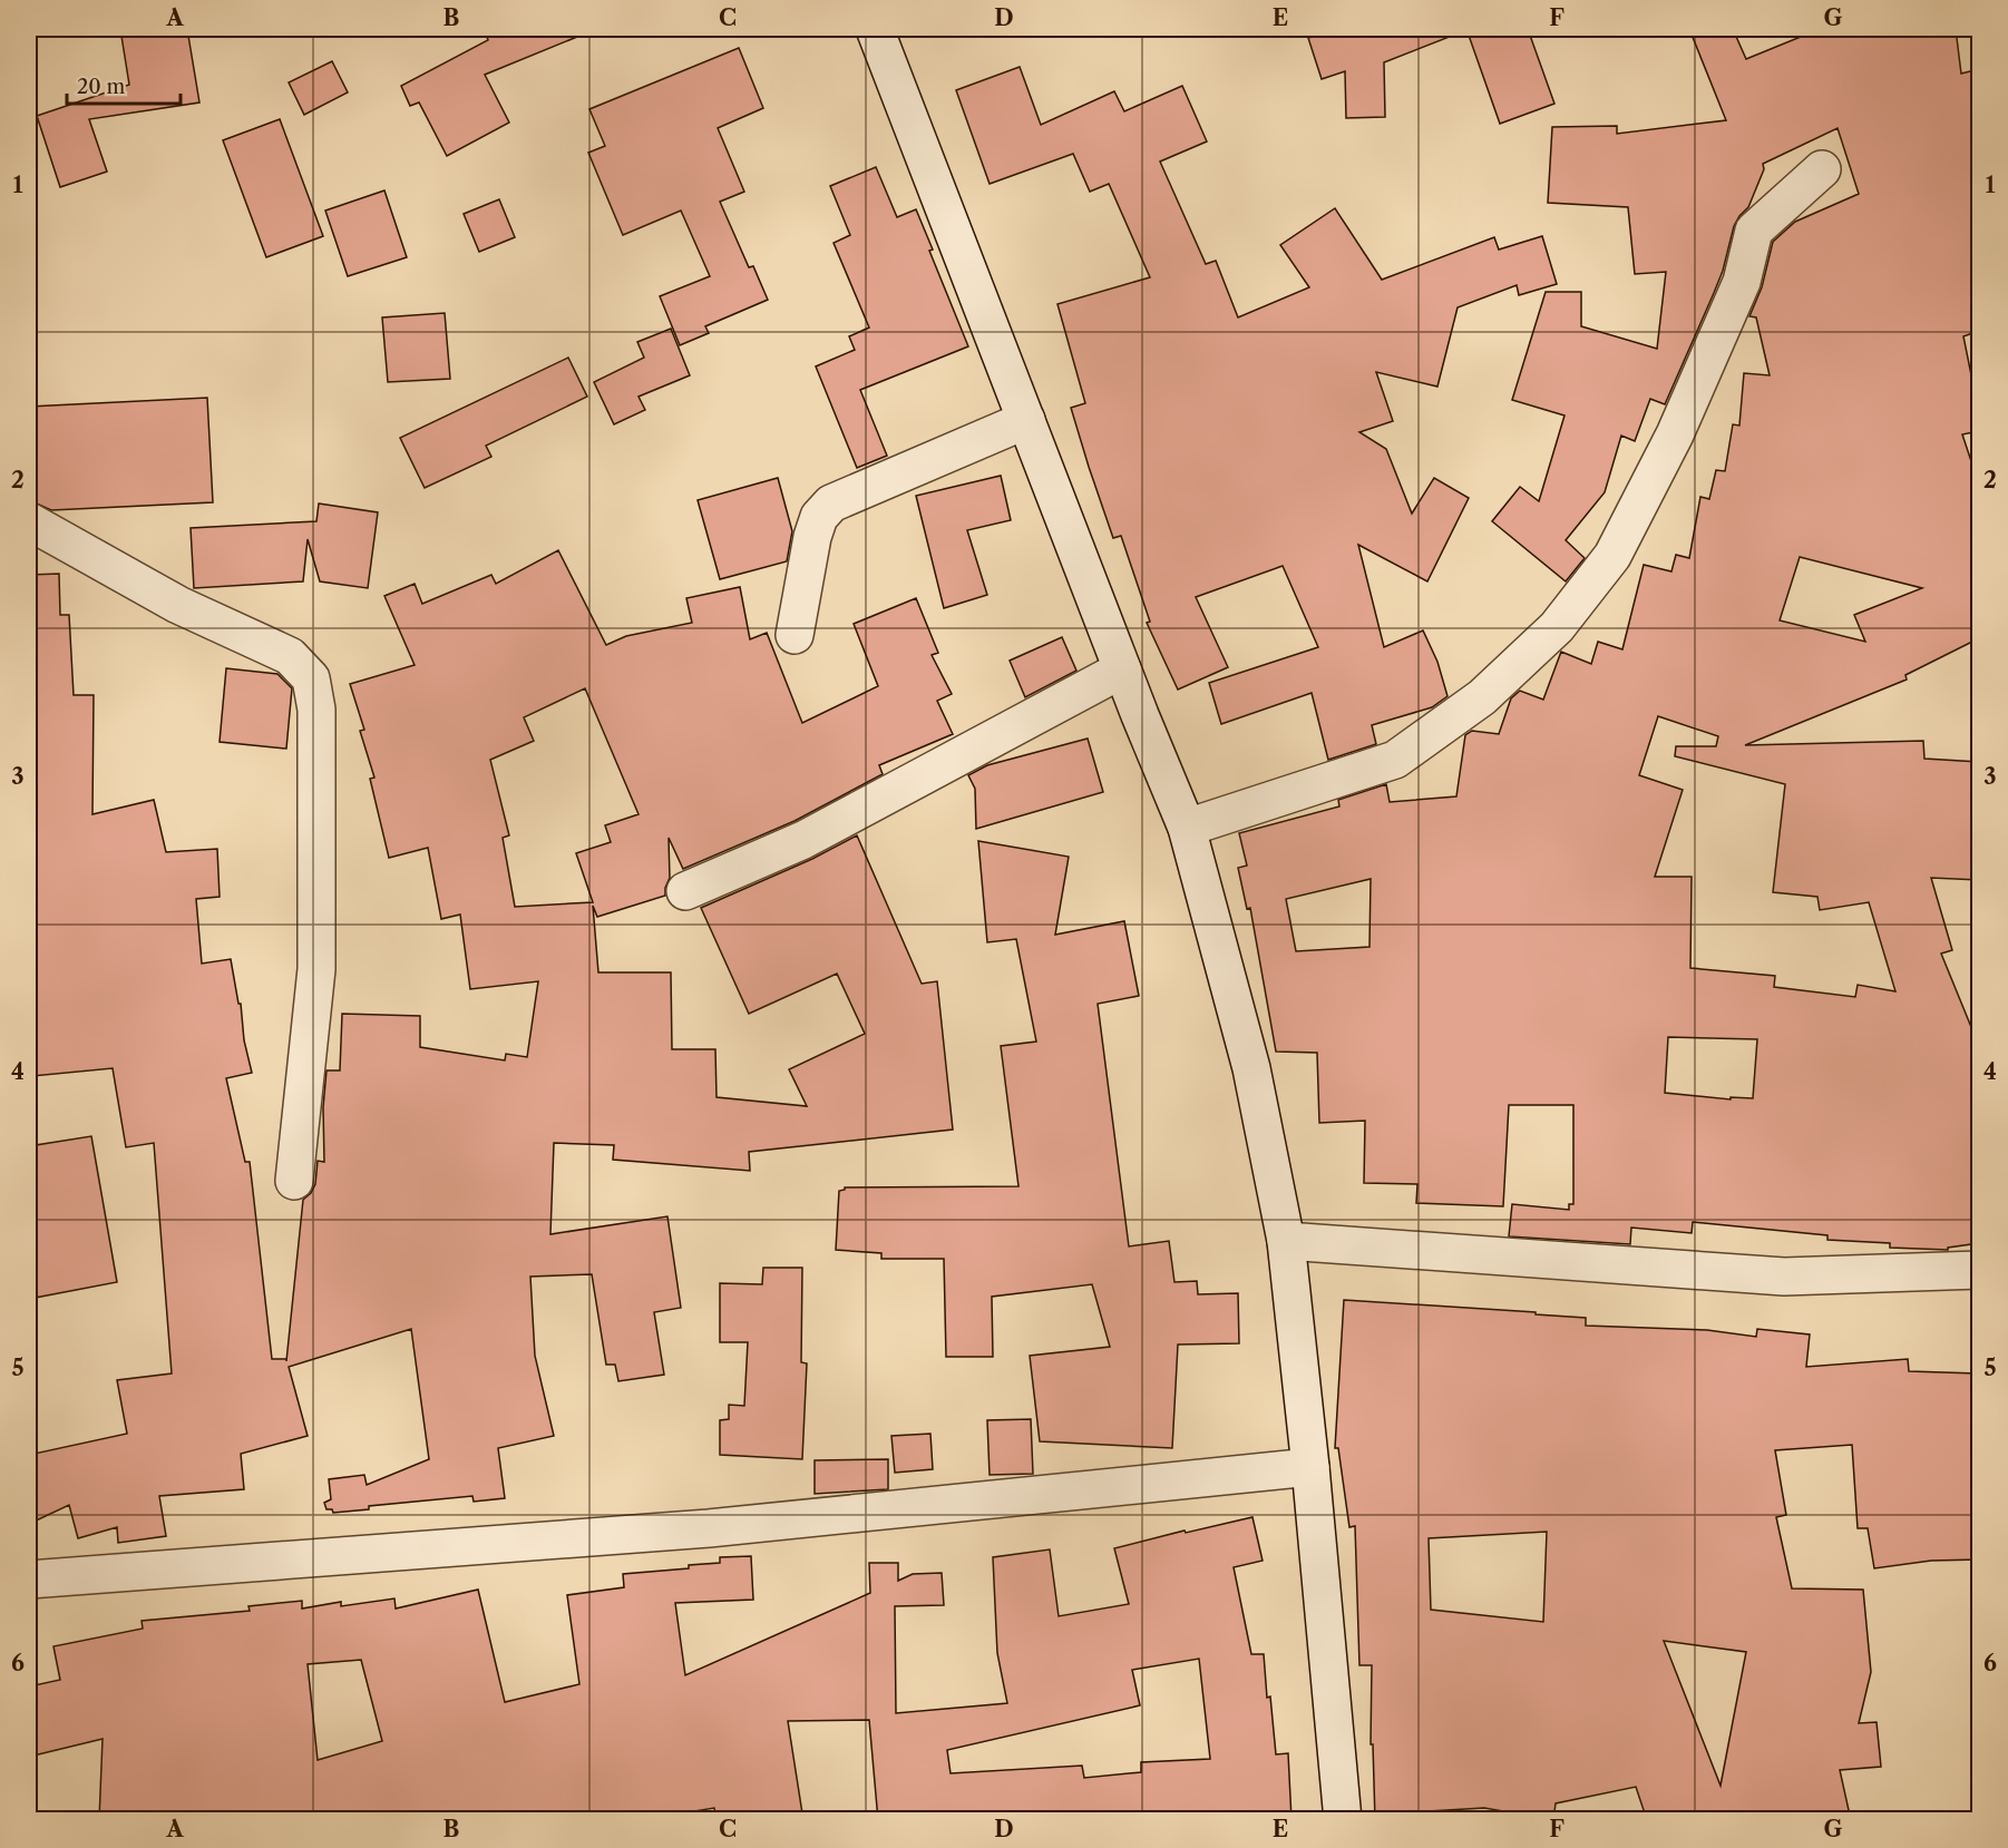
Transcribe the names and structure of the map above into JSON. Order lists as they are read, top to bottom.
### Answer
{
  "scale_bar": "20 m",
  "grid": {
    "columns": [
      "A",
      "B",
      "C",
      "D",
      "E",
      "F",
      "G"
    ],
    "rows": [
      "1",
      "2",
      "3",
      "4",
      "5",
      "6"
    ]
  }
}
